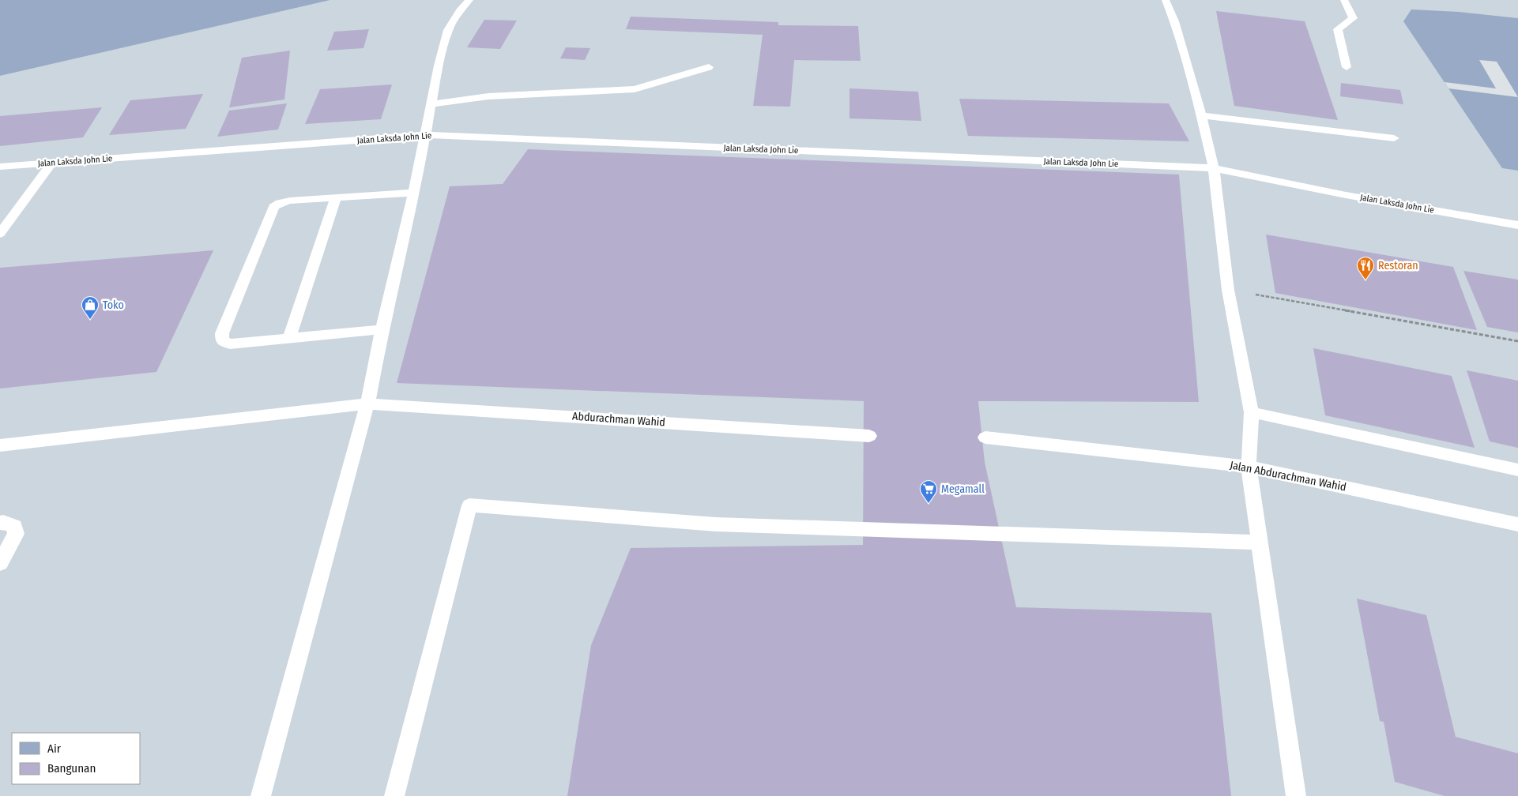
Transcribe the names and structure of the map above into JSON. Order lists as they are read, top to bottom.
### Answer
{
  "streets": {
    "lane": ["Jalan Laksda John Lie", "Abdurachman Wahid", "Jalan Abdurachman Wahid"]
  },
  "places": {
    "restaurant": ["Restoran"],
    "shop": ["Toko"],
    "supermarket": ["Megamall"]
  },
  "legend": ["Air", "Bangunan"]
}
